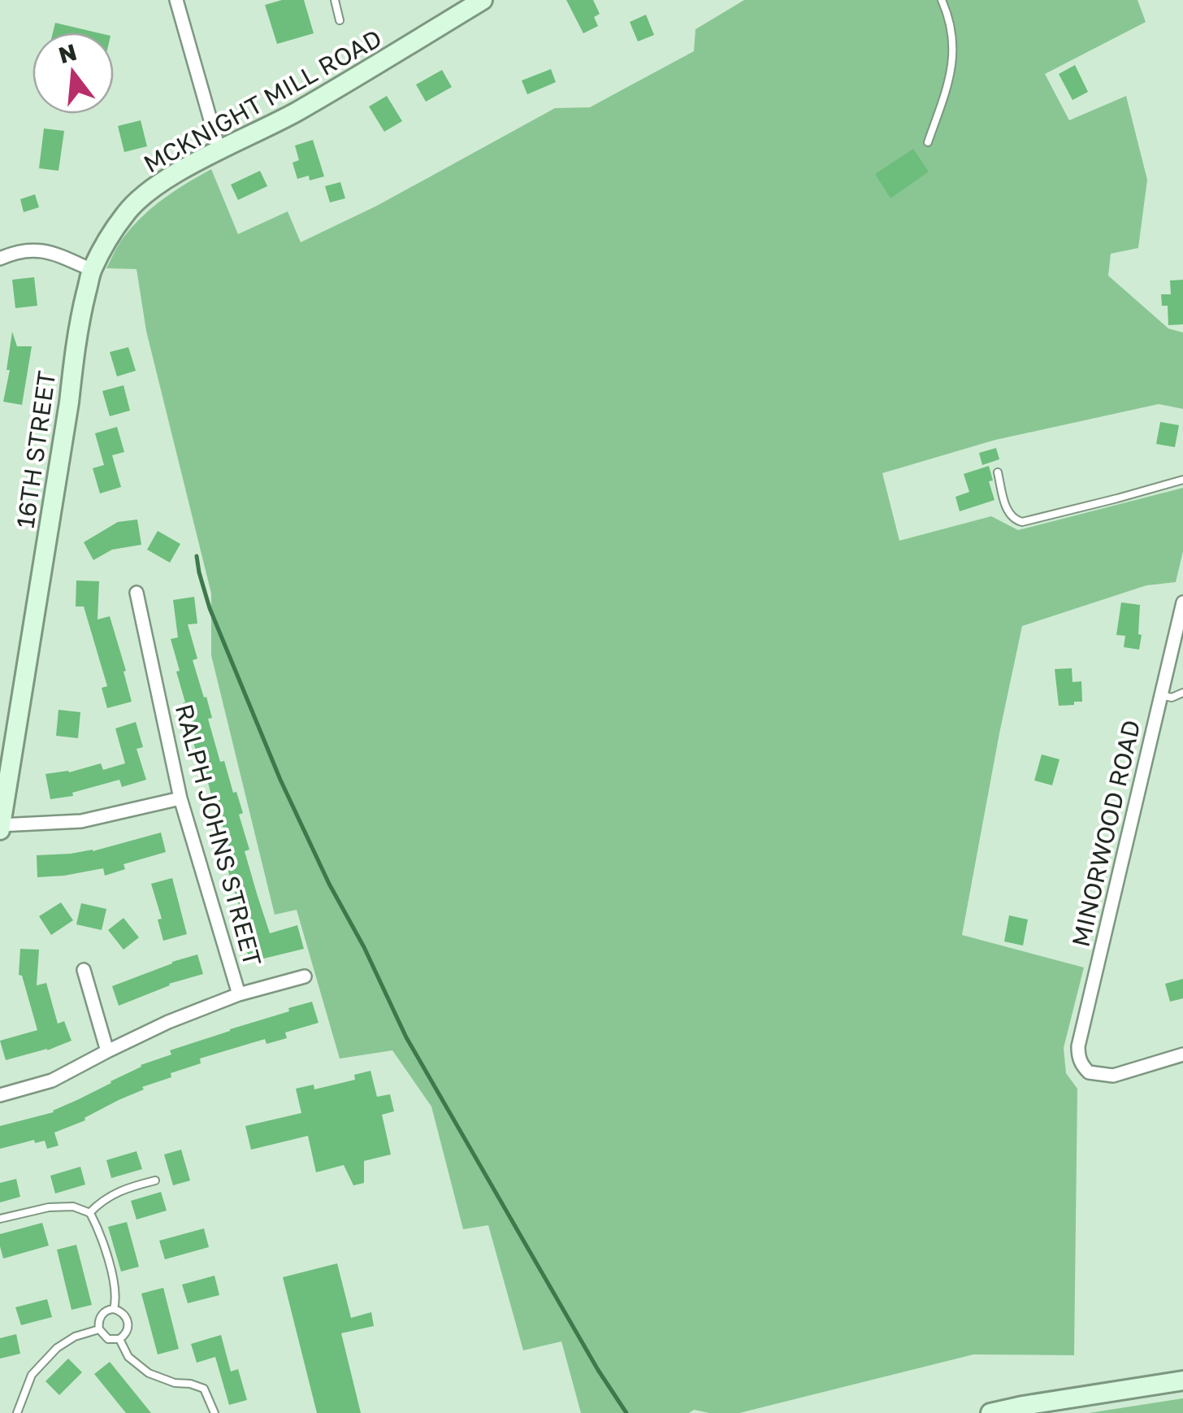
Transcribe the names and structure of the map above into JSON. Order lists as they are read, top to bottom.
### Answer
{
  "streets": {
    "street": [
      "MCKNIGHT MILL ROAD",
      "16TH STREET",
      "MINORWOOD ROAD",
      "RALPH JOHNS STREET"
    ]
  },
  "crossings": [
    ["MCKNIGHT MILL ROAD", "16TH STREET"]
  ],
  "north": "top"
}
